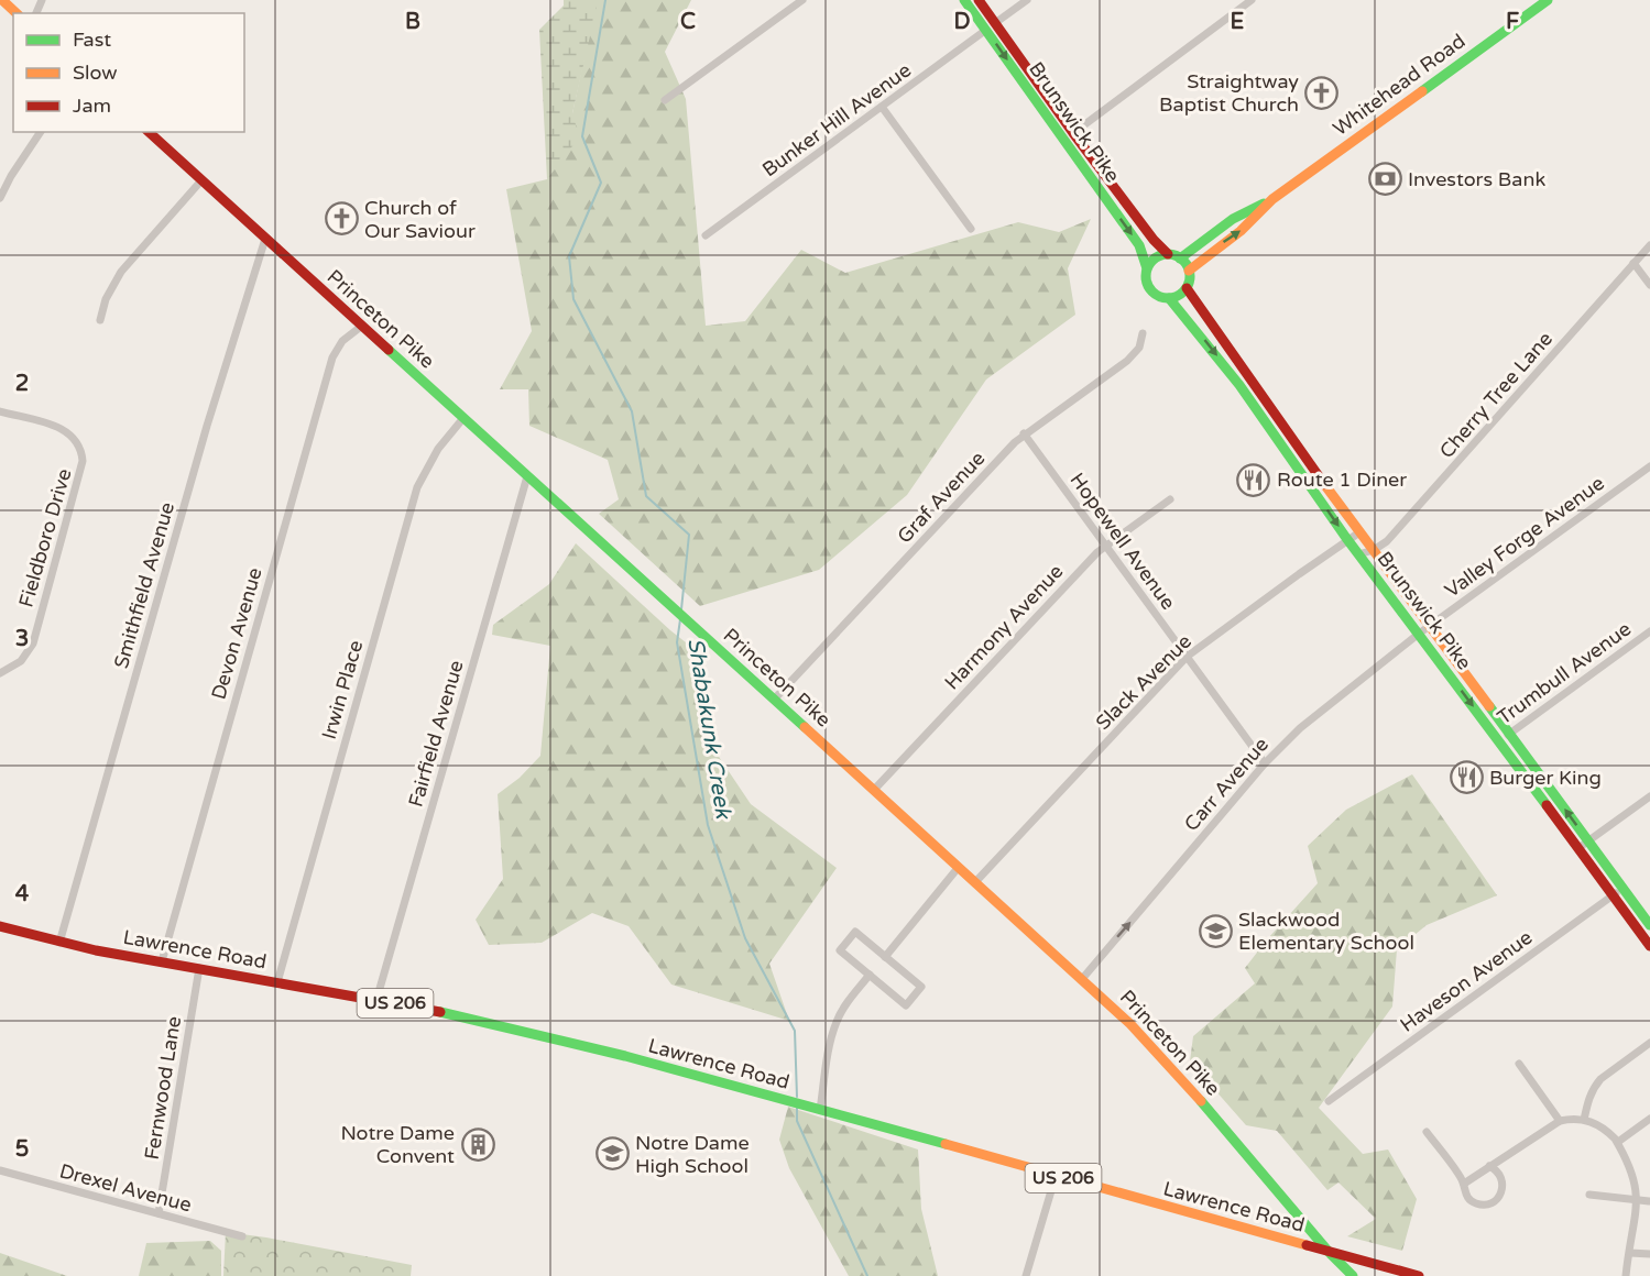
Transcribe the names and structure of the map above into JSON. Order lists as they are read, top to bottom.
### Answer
{
  "streets": {
    "main road": [
      "Whitehead Road",
      "Brunswick Pike",
      "Princeton Pike",
      "Lawrence Road",
      "US 206"
    ],
    "street": [
      "Bunker Hill Avenue",
      "Cherry Tree Lane",
      "Graf Avenue",
      "Valley Forge Avenue",
      "Fieldboro Drive",
      "Hopewell Avenue",
      "Smithfield Avenue",
      "Harmony Avenue",
      "Devon Avenue",
      "Trumbull Avenue",
      "Slack Avenue",
      "Irwin Place",
      "Fairfield Avenue",
      "Carr Avenue",
      "Haveson Avenue",
      "Fernwood Lane",
      "Drexel Avenue"
    ]
  },
  "crossings": [
    ["Whitehead Road", "Brunswick Pike"],
    ["Bunker Hill Avenue", "Brunswick Pike"],
    ["Brunswick Pike", "Cherry Tree Lane"],
    ["Brunswick Pike", "Valley Forge Avenue"],
    ["Brunswick Pike", "Trumbull Avenue"],
    ["Brunswick Pike", "Slack Avenue"],
    ["Brunswick Pike", "Carr Avenue"],
    ["Brunswick Pike", "Haveson Avenue"],
    ["Princeton Pike", "Graf Avenue"],
    ["Princeton Pike", "Smithfield Avenue"],
    ["Princeton Pike", "Harmony Avenue"],
    ["Princeton Pike", "Devon Avenue"],
    ["Princeton Pike", "Slack Avenue"],
    ["Princeton Pike", "Irwin Place"],
    ["Princeton Pike", "Fairfield Avenue"],
    ["Princeton Pike", "Carr Avenue"],
    ["Princeton Pike", "Lawrence Road"],
    ["Princeton Pike", "US 206"],
    ["Graf Avenue", "Hopewell Avenue"],
    ["Valley Forge Avenue", "Carr Avenue"],
    ["Hopewell Avenue", "Harmony Avenue"],
    ["Hopewell Avenue", "Slack Avenue"],
    ["Hopewell Avenue", "Carr Avenue"],
    ["Smithfield Avenue", "Lawrence Road"],
    ["Devon Avenue", "Lawrence Road"],
    ["Irwin Place", "Lawrence Road"],
    ["Fairfield Avenue", "Lawrence Road"],
    ["Lawrence Road", "US 206"],
    ["Lawrence Road", "Fernwood Lane"],
    ["Fernwood Lane", "Drexel Avenue"]
  ],
  "one_way": ["Carr Avenue"],
  "water": ["Shabakunk Creek"],
  "places": {
    "church": ["Straightway Baptist Church", "Church of Our Saviour"],
    "bank": ["Investors Bank"],
    "restaurant": ["Route 1 Diner", "Burger King"],
    "school or university": ["Slackwood Elementary School", "Notre Dame High School"],
    "building": ["Notre Dame Convent"]
  },
  "legend": ["Fast", "Slow", "Jam"],
  "grid": {
    "columns": [
      "B",
      "C",
      "D",
      "E",
      "F"
    ],
    "rows": [
      "2",
      "3",
      "4",
      "5"
    ]
  }
}
